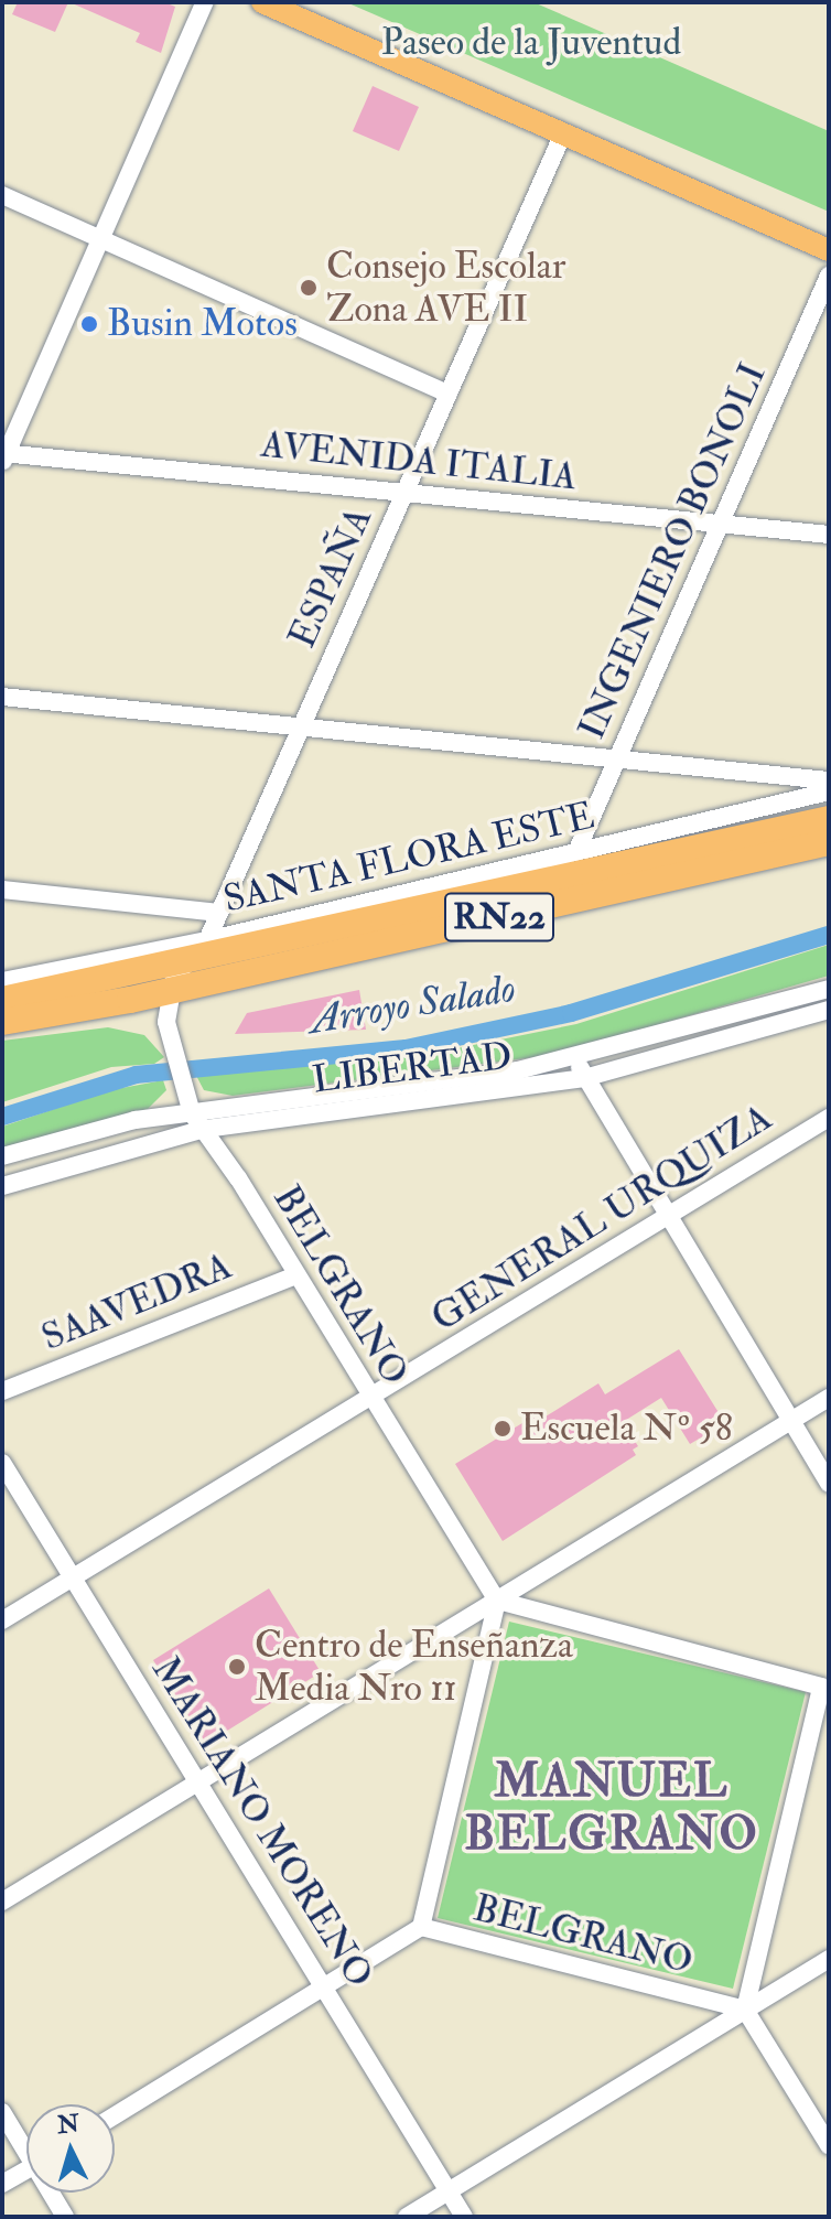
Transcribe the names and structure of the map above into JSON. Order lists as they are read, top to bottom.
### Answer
{
  "streets": {
    "highway": ["RN22"],
    "street": [
      "AVENIDA ITALIA",
      "INGENIERO BONOLI",
      "ESPAÑA",
      "SANTA FLORA ESTE",
      "LIBERTAD",
      "GENERAL URQUIZA",
      "BELGRANO",
      "SAAVEDRA",
      "MARIANO MORENO"
    ]
  },
  "crossings": [
    ["AVENIDA ITALIA", "INGENIERO BONOLI"],
    ["AVENIDA ITALIA", "ESPAÑA"],
    ["INGENIERO BONOLI", "SANTA FLORA ESTE"],
    ["ESPAÑA", "SANTA FLORA ESTE"],
    ["ESPAÑA", "RN22"],
    ["ESPAÑA", "BELGRANO"],
    ["RN22", "BELGRANO"],
    ["LIBERTAD", "BELGRANO"],
    ["GENERAL URQUIZA", "BELGRANO"],
    ["GENERAL URQUIZA", "MARIANO MORENO"],
    ["BELGRANO", "SAAVEDRA"]
  ],
  "districts": ["MANUEL BELGRANO"],
  "water": ["Arroyo Salado"],
  "parks": ["Paseo de la Juventud"],
  "places": [
    "Consejo Escolar Zona AVE II",
    "Busin Motos",
    "Escuela Nº 58",
    "Centro de Enseñanza Media Nro 11"
  ],
  "north": "top"
}
